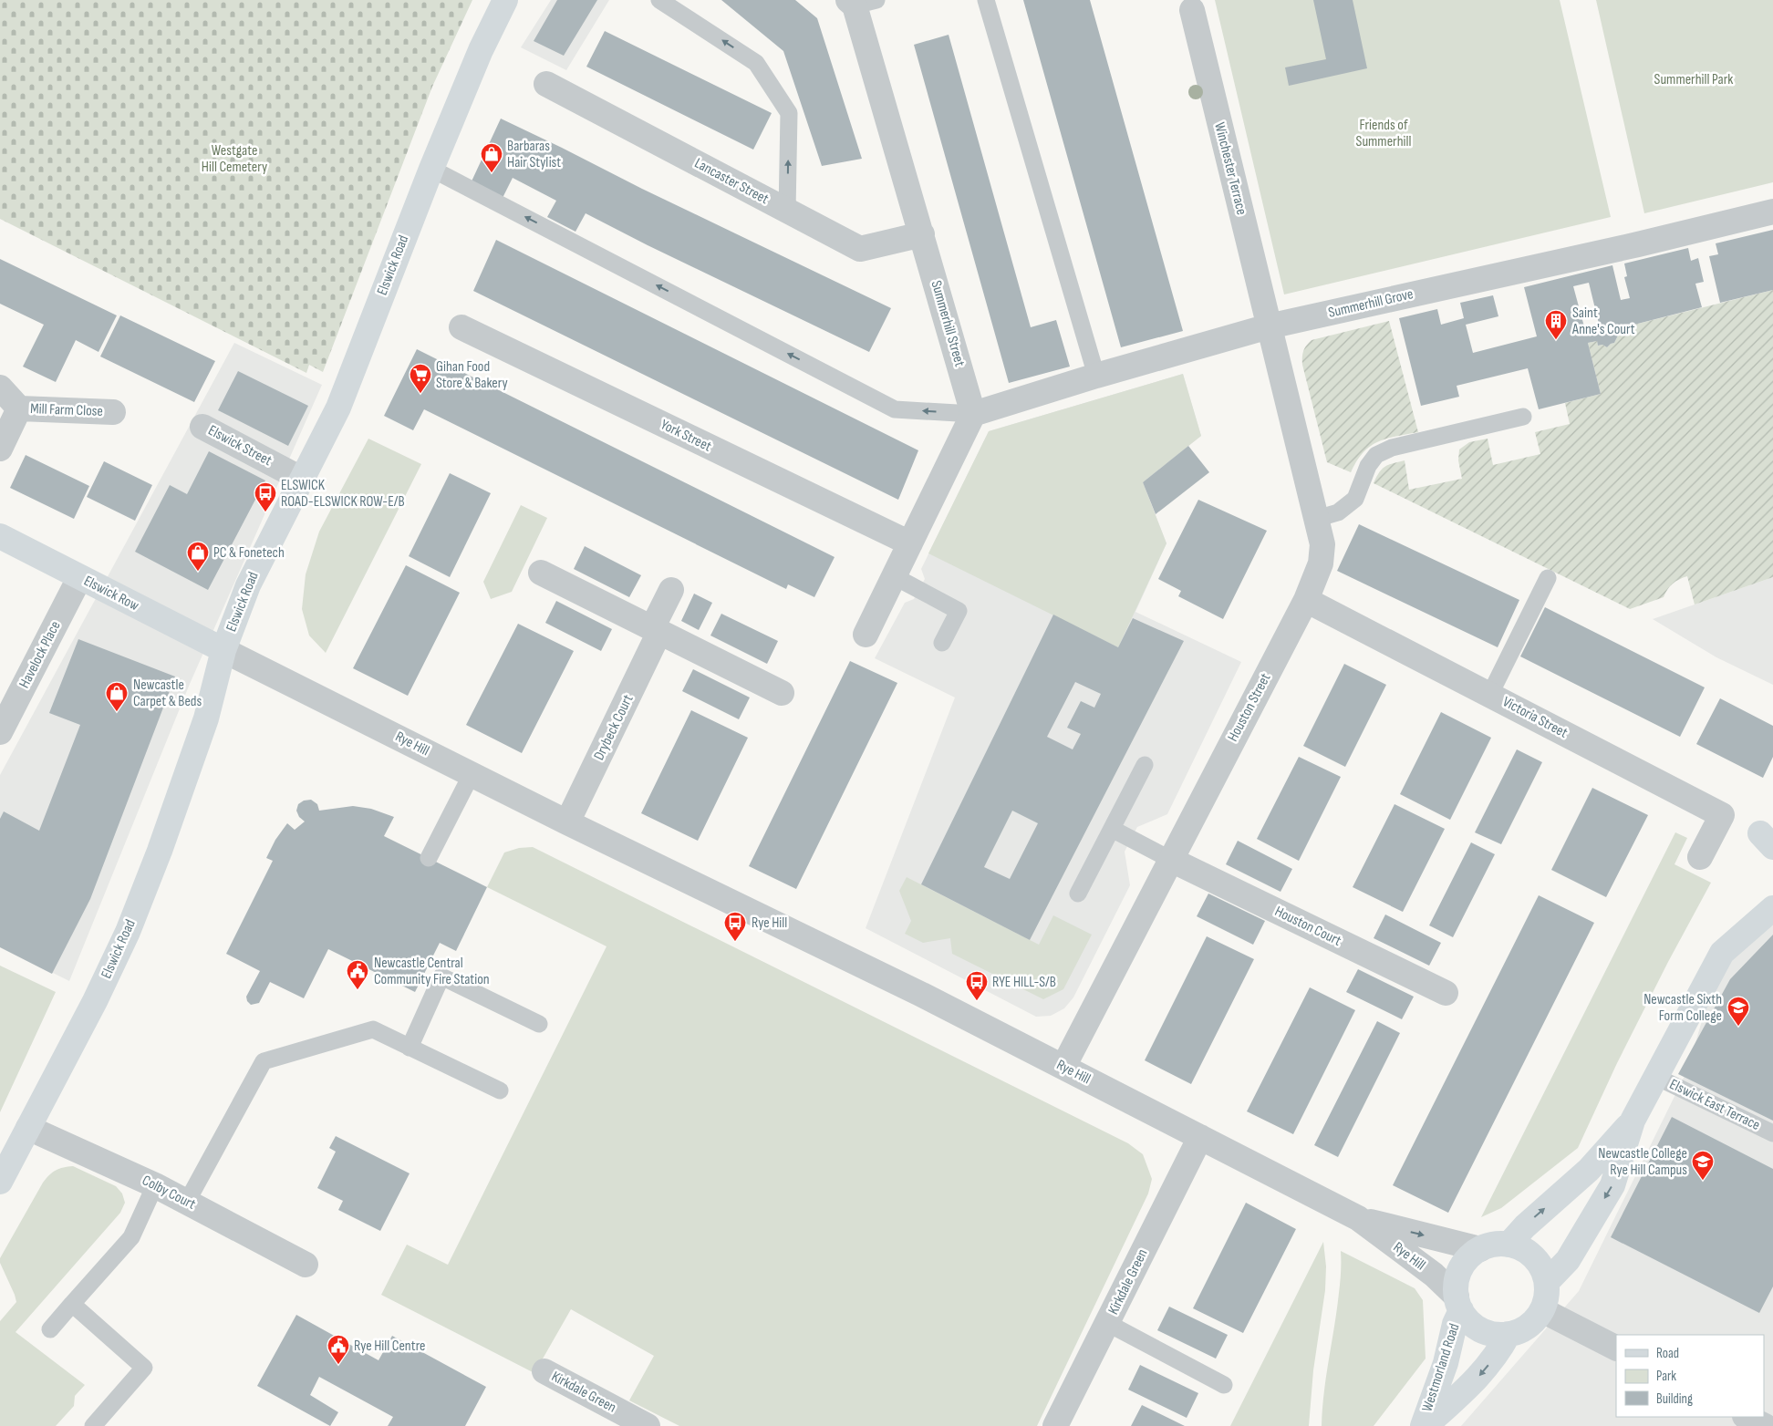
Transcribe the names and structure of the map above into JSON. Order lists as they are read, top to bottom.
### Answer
{
  "streets": {
    "street": [
      "Winchester Terrace",
      "Lancaster Street",
      "Elswick Road",
      "Summerhill Grove",
      "Summerhill Street",
      "Mill Farm Close",
      "York Street",
      "Elswick Street",
      "Elswick Row",
      "Havelock Place",
      "Houston Street",
      "Victoria Street",
      "Drybeck Court",
      "Rye Hill",
      "Houston Court",
      "Colby Court",
      "Kirkdale Green",
      "Westmorland Road"
    ],
    "lane": ["Elswick East Terrace"]
  },
  "crossings": [
    ["Winchester Terrace", "Summerhill Grove"],
    ["Winchester Terrace", "Houston Street"],
    ["Lancaster Street", "Summerhill Street"],
    ["Elswick Road", "Elswick Street"],
    ["Elswick Road", "Elswick Row"],
    ["Elswick Road", "Rye Hill"],
    ["Elswick Road", "Colby Court"],
    ["Summerhill Grove", "Summerhill Street"],
    ["Summerhill Grove", "Houston Street"],
    ["Elswick Row", "Havelock Place"],
    ["Elswick Row", "Rye Hill"],
    ["Houston Street", "Victoria Street"],
    ["Houston Street", "Rye Hill"],
    ["Houston Street", "Houston Court"],
    ["Drybeck Court", "Rye Hill"],
    ["Rye Hill", "Kirkdale Green"],
    ["Rye Hill", "Westmorland Road"]
  ],
  "parks": ["Summerhill Park", "Friends of Summerhill", "Westgate Hill Cemetery"],
  "places": {
    "shop": ["Barbaras Hair Stylist", "PC & Fonetech", "Newcastle Carpet & Beds"],
    "building": ["Saint Anne's Court"],
    "supermarket": ["Gihan Food Store & Bakery"],
    "bus stop": ["ELSWICK ROAD-ELSWICK ROW-E/B", "Rye Hill", "RYE HILL-S/B"],
    "public building": ["Newcastle Central Community Fire Station", "Rye Hill Centre"],
    "school or university": ["Newcastle Sixth Form College", "Newcastle College Rye Hill Campus"]
  },
  "legend": ["Road", "Park", "Building"]
}
